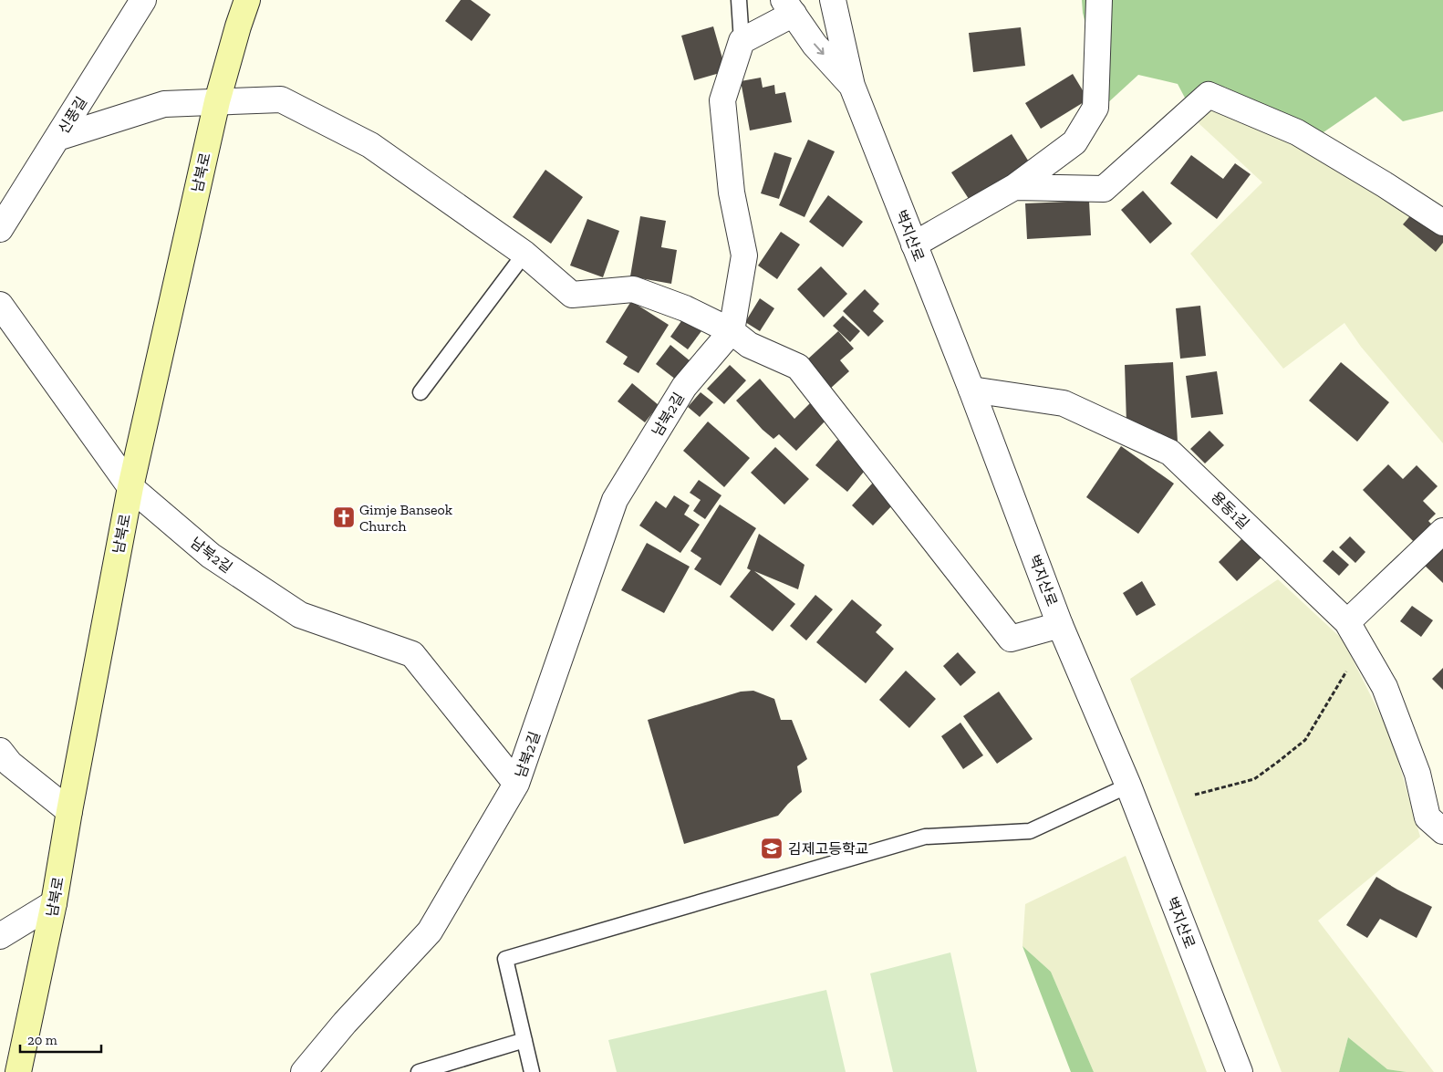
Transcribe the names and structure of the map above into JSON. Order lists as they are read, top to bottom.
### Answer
{
  "streets": {
    "main road": ["남북로"],
    "street": [
      "신풍길",
      "벽지산로",
      "남북2길",
      "용동1길"
    ]
  },
  "crossings": [
    ["남북로", "남북2길"],
    ["벽지산로", "용동1길"]
  ],
  "places": {
    "church": ["Gimje Banseok Church"],
    "school or university": ["김제고등학교"]
  },
  "scale_bar": "20 m"
}
